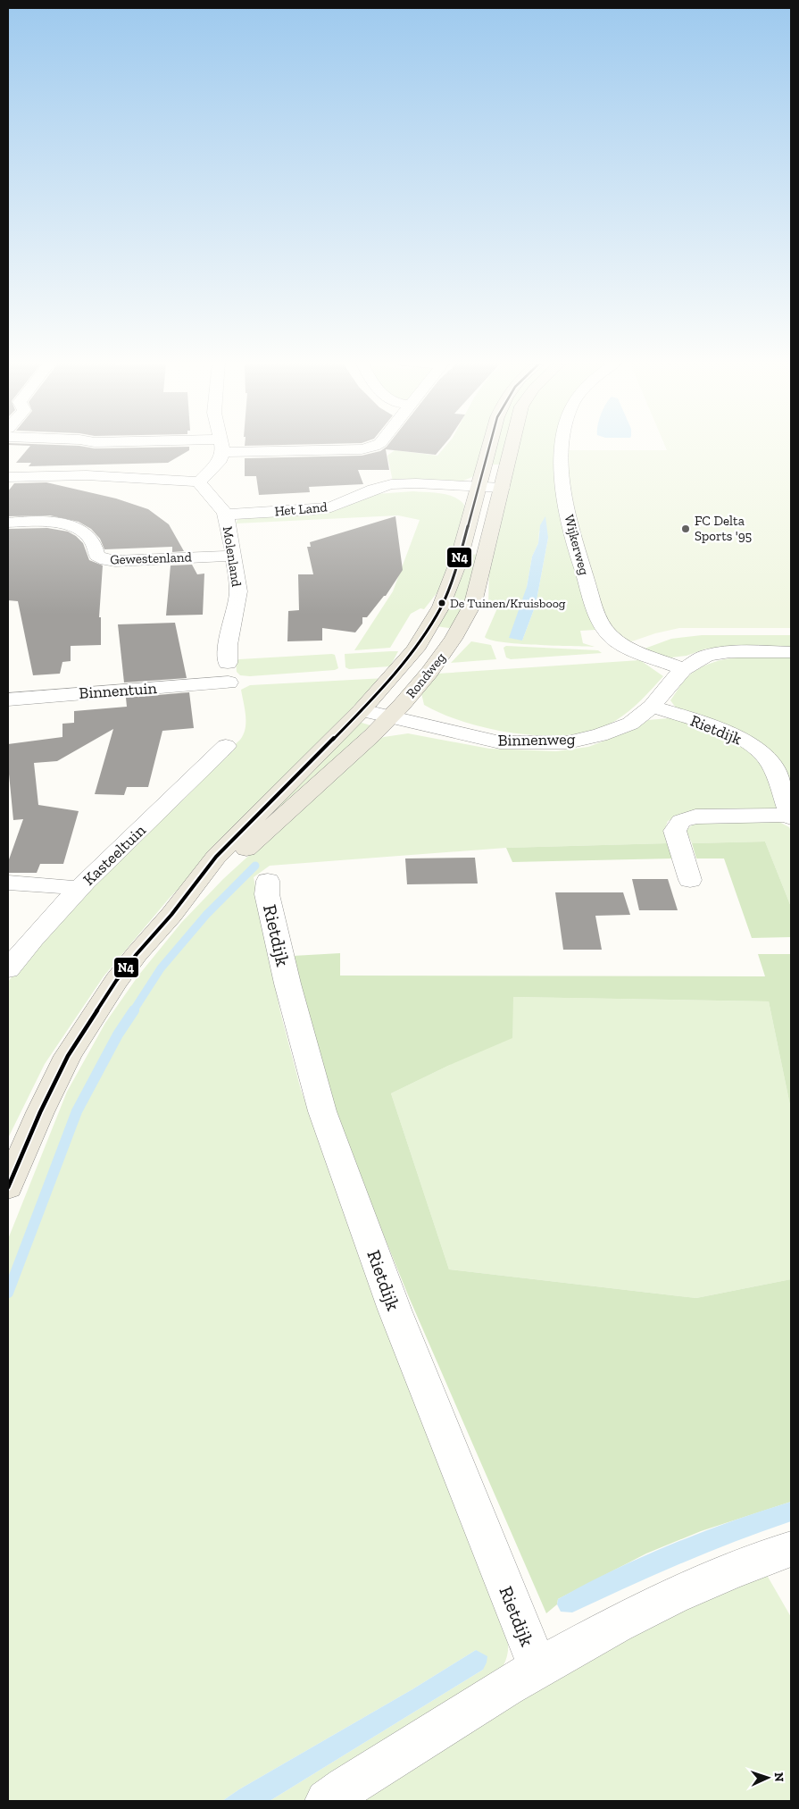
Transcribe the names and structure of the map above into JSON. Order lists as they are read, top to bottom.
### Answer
{
  "streets": {
    "main road": ["Rondweg"],
    "street": [
      "Het Land",
      "Wijkerweg",
      "Molenland",
      "Gewestenland",
      "Binnentuin",
      "Rietdijk",
      "Binnenweg",
      "Kasteeltuin"
    ]
  },
  "crossings": [
    ["Het Land", "Molenland"],
    ["Het Land", "Rondweg"],
    ["Wijkerweg", "Binnenweg"],
    ["Molenland", "Gewestenland"],
    ["Rondweg", "Binnenweg"],
    ["Rietdijk", "Binnenweg"]
  ],
  "places": ["FC Delta Sports '95", "De Tuinen/Kruisboog"],
  "lines": ["transit line N4"],
  "north": "right"
}
